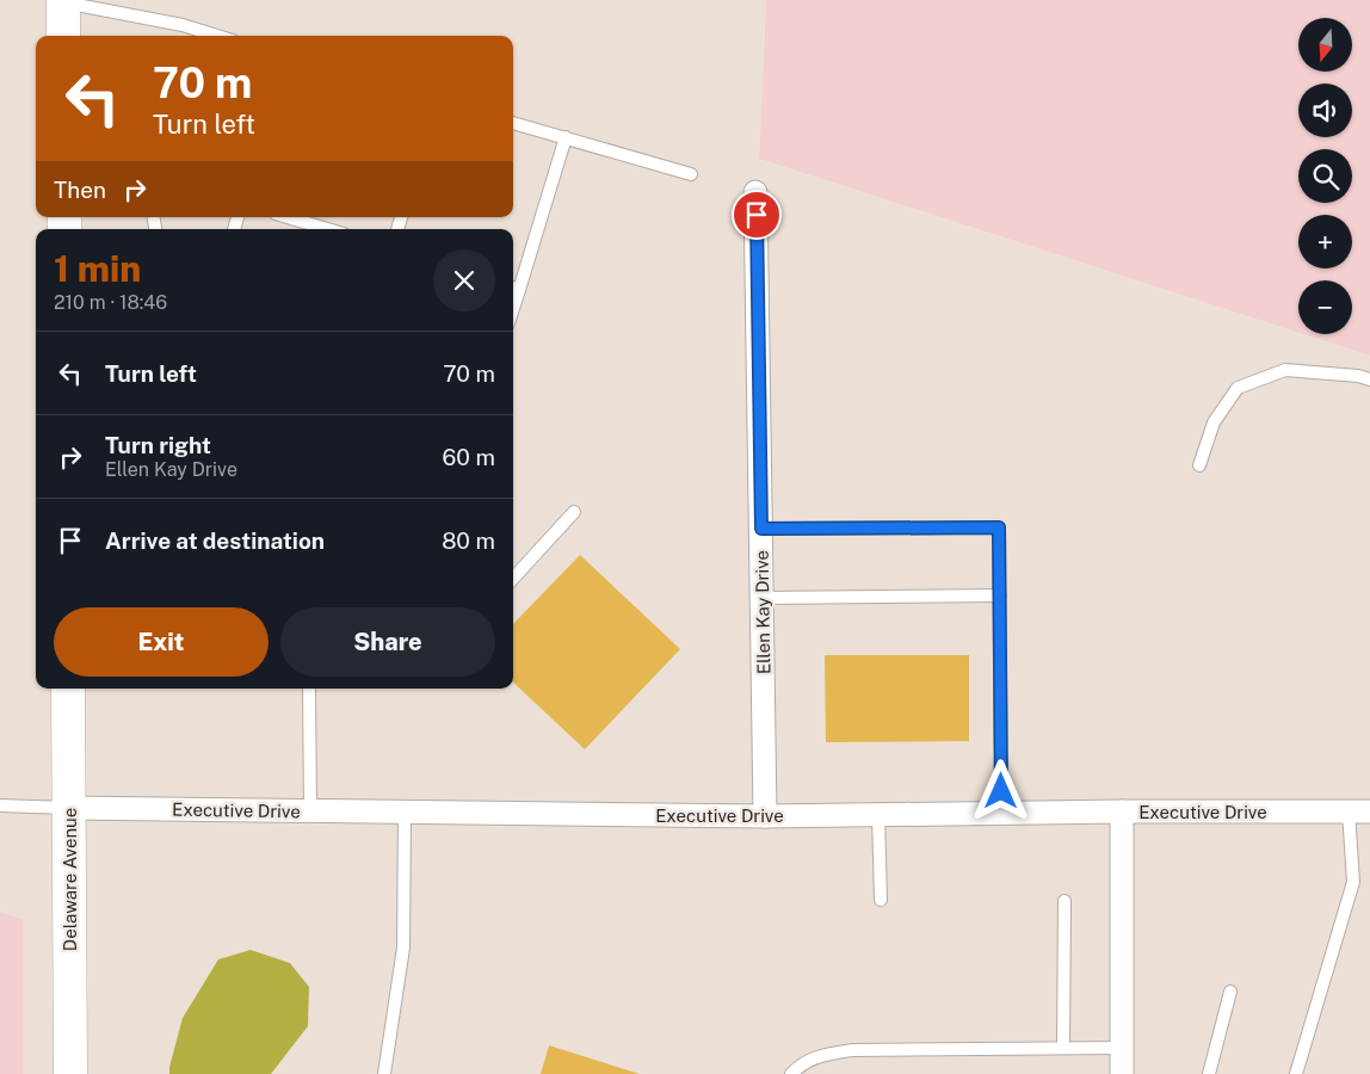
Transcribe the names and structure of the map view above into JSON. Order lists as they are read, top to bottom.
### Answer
{
  "streets": {
    "main road": ["Delaware Avenue"],
    "street": ["Ellen Kay Drive", "Executive Drive"]
  },
  "crossings": [
    ["Ellen Kay Drive", "Executive Drive"],
    ["Executive Drive", "Delaware Avenue"]
  ],
  "north": "bottom",
  "page": {
    "map_buttons": ["+", "−"],
    "turn": ["70 m", "Turn left"],
    "then": "Then",
    "heading": ["1 min", "210 m · 18:46"],
    "list": [
      {
        "name": "Turn left",
        "value": "70 m"
      },
      {
        "name": "Turn right",
        "note": "Ellen Kay Drive",
        "value": "60 m"
      },
      {
        "name": "Arrive at destination",
        "value": "80 m"
      }
    ],
    "buttons": ["Exit", "Share"]
  }
}
